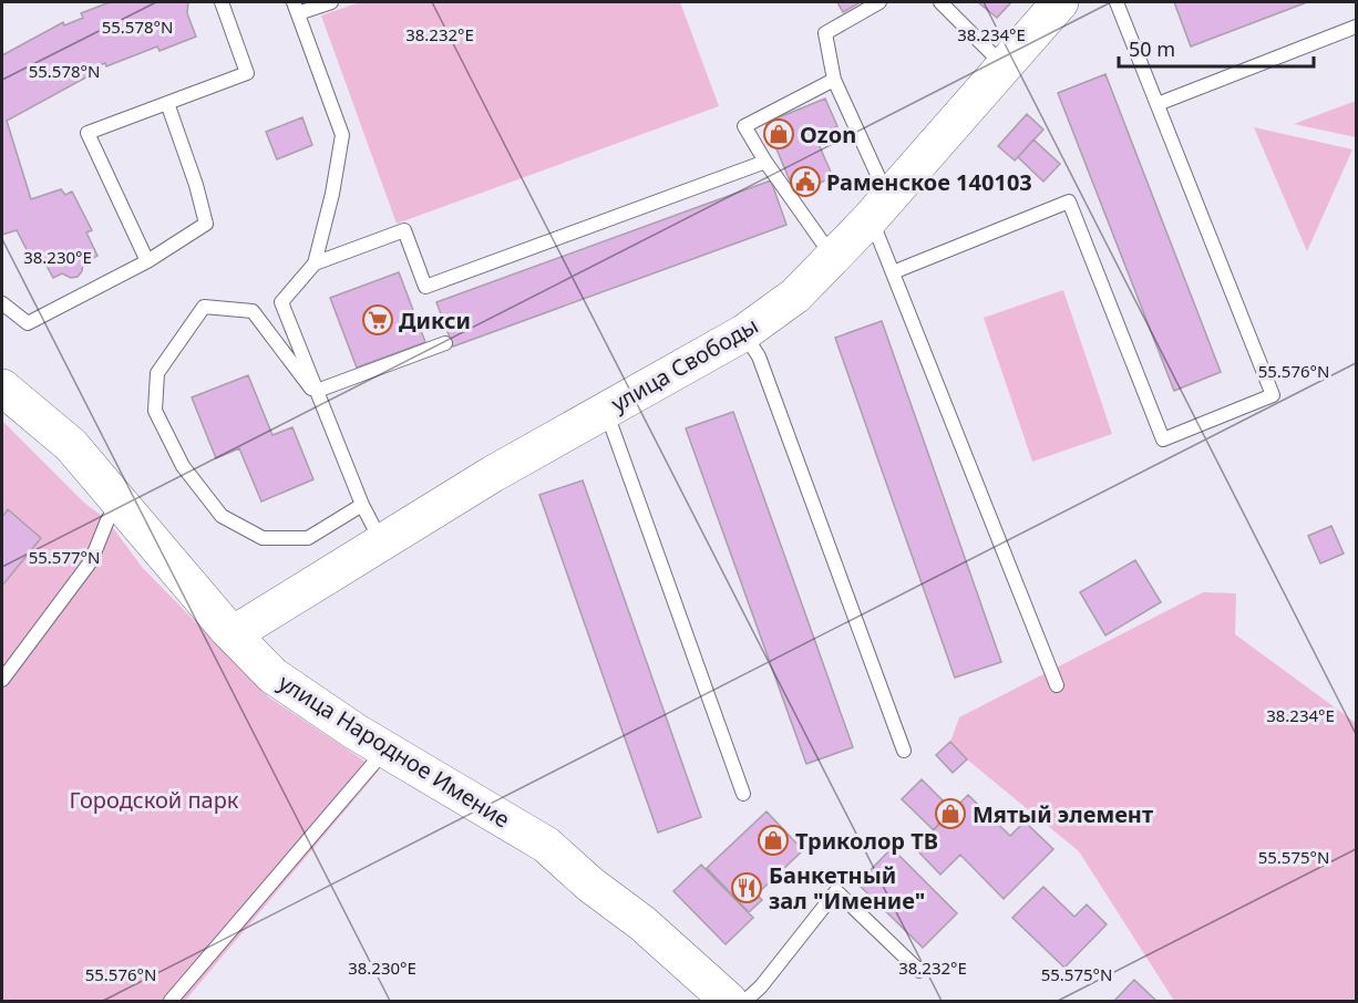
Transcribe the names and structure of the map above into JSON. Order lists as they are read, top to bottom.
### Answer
{
  "streets": {
    "street": ["улица Свободы", "улица Народное Имение"]
  },
  "crossings": [
    ["улица Свободы", "улица Народное Имение"]
  ],
  "parks": ["Городской парк"],
  "places": {
    "shop": ["Ozon", "Мятый элемент", "Триколор ТВ"],
    "public building": ["Раменское 140103"],
    "supermarket": ["Дикси"],
    "restaurant": ["Банкетный зал \"Имение\""]
  },
  "scale_bar": "50 m",
  "coordinates": [
    "55.578°N",
    "38.232°E",
    "38.234°E",
    "38.230°E",
    "55.576°N",
    "55.577°N",
    "55.575°N"
  ]
}
